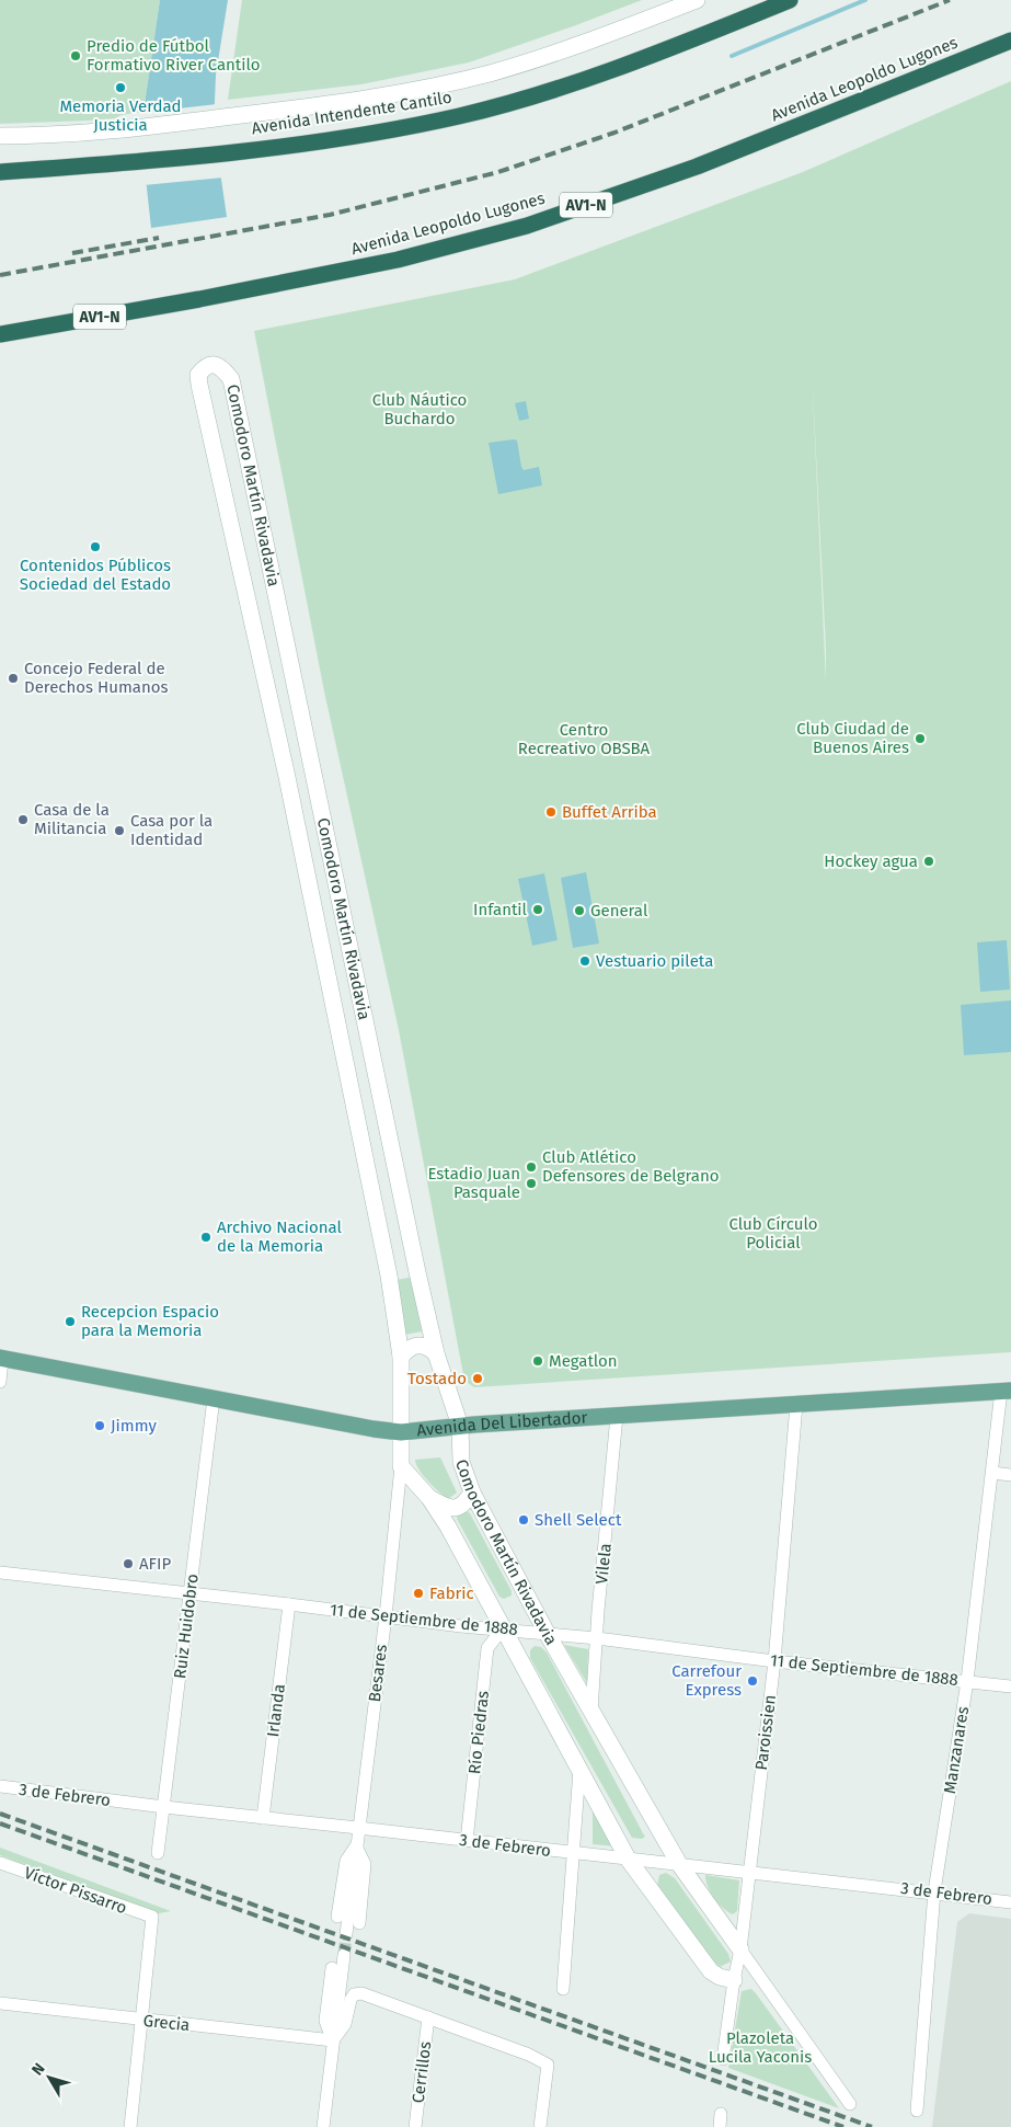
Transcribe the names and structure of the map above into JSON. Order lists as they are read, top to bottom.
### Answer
{
  "streets": {
    "highway": ["Avenida Leopoldo Lugones", "Avenida Intendente Cantilo", "AV1-N"],
    "main road": ["Avenida Del Libertador"],
    "street": [
      "Comodoro Martín Rivadavia",
      "Vilela",
      "11 de Septiembre de 1888",
      "Ruiz Huidobro",
      "Besares",
      "Irlanda",
      "Río Piedras",
      "Paroissien",
      "Manzanares",
      "3 de Febrero",
      "Víctor Pissarro",
      "Grecia",
      "Cerrillos"
    ]
  },
  "crossings": [
    ["Comodoro Martín Rivadavia", "Avenida Del Libertador"],
    ["Comodoro Martín Rivadavia", "Vilela"],
    ["Comodoro Martín Rivadavia", "11 de Septiembre de 1888"],
    ["Comodoro Martín Rivadavia", "Besares"],
    ["Comodoro Martín Rivadavia", "Paroissien"],
    ["Comodoro Martín Rivadavia", "3 de Febrero"],
    ["Avenida Del Libertador", "Vilela"],
    ["Avenida Del Libertador", "Ruiz Huidobro"],
    ["Avenida Del Libertador", "Paroissien"],
    ["Avenida Del Libertador", "Manzanares"],
    ["Vilela", "11 de Septiembre de 1888"],
    ["11 de Septiembre de 1888", "Ruiz Huidobro"],
    ["11 de Septiembre de 1888", "Besares"],
    ["11 de Septiembre de 1888", "Irlanda"],
    ["11 de Septiembre de 1888", "Río Piedras"],
    ["11 de Septiembre de 1888", "Paroissien"],
    ["11 de Septiembre de 1888", "Manzanares"],
    ["Ruiz Huidobro", "3 de Febrero"],
    ["Besares", "3 de Febrero"],
    ["Irlanda", "3 de Febrero"],
    ["Río Piedras", "3 de Febrero"],
    ["Paroissien", "3 de Febrero"],
    ["Manzanares", "3 de Febrero"],
    ["Víctor Pissarro", "Grecia"]
  ],
  "parks": [
    "Club Náutico Buchardo",
    "Centro Recreativo OBSBA",
    "Club Círculo Policial",
    "Plazoleta Lucila Yaconis"
  ],
  "places": [
    "Predio de Fútbol Formativo River Cantilo",
    "Memoria Verdad Justicia",
    "Contenidos Públicos Sociedad del Estado",
    "Concejo Federal de Derechos Humanos",
    "Club Ciudad de Buenos Aires",
    "Buffet Arriba",
    "Casa de la Militancia",
    "Casa por la Identidad",
    "Hockey agua",
    "Infantil",
    "General",
    "Vestuario pileta",
    "Club Atlético Defensores de Belgrano",
    "Estadio Juan Pasquale",
    "Archivo Nacional de la Memoria",
    "Recepcion Espacio para la Memoria",
    "Megatlon",
    "Tostado",
    "Jimmy",
    "Shell Select",
    "AFIP",
    "Fabric",
    "Carrefour Express"
  ],
  "north": "top left"
}
